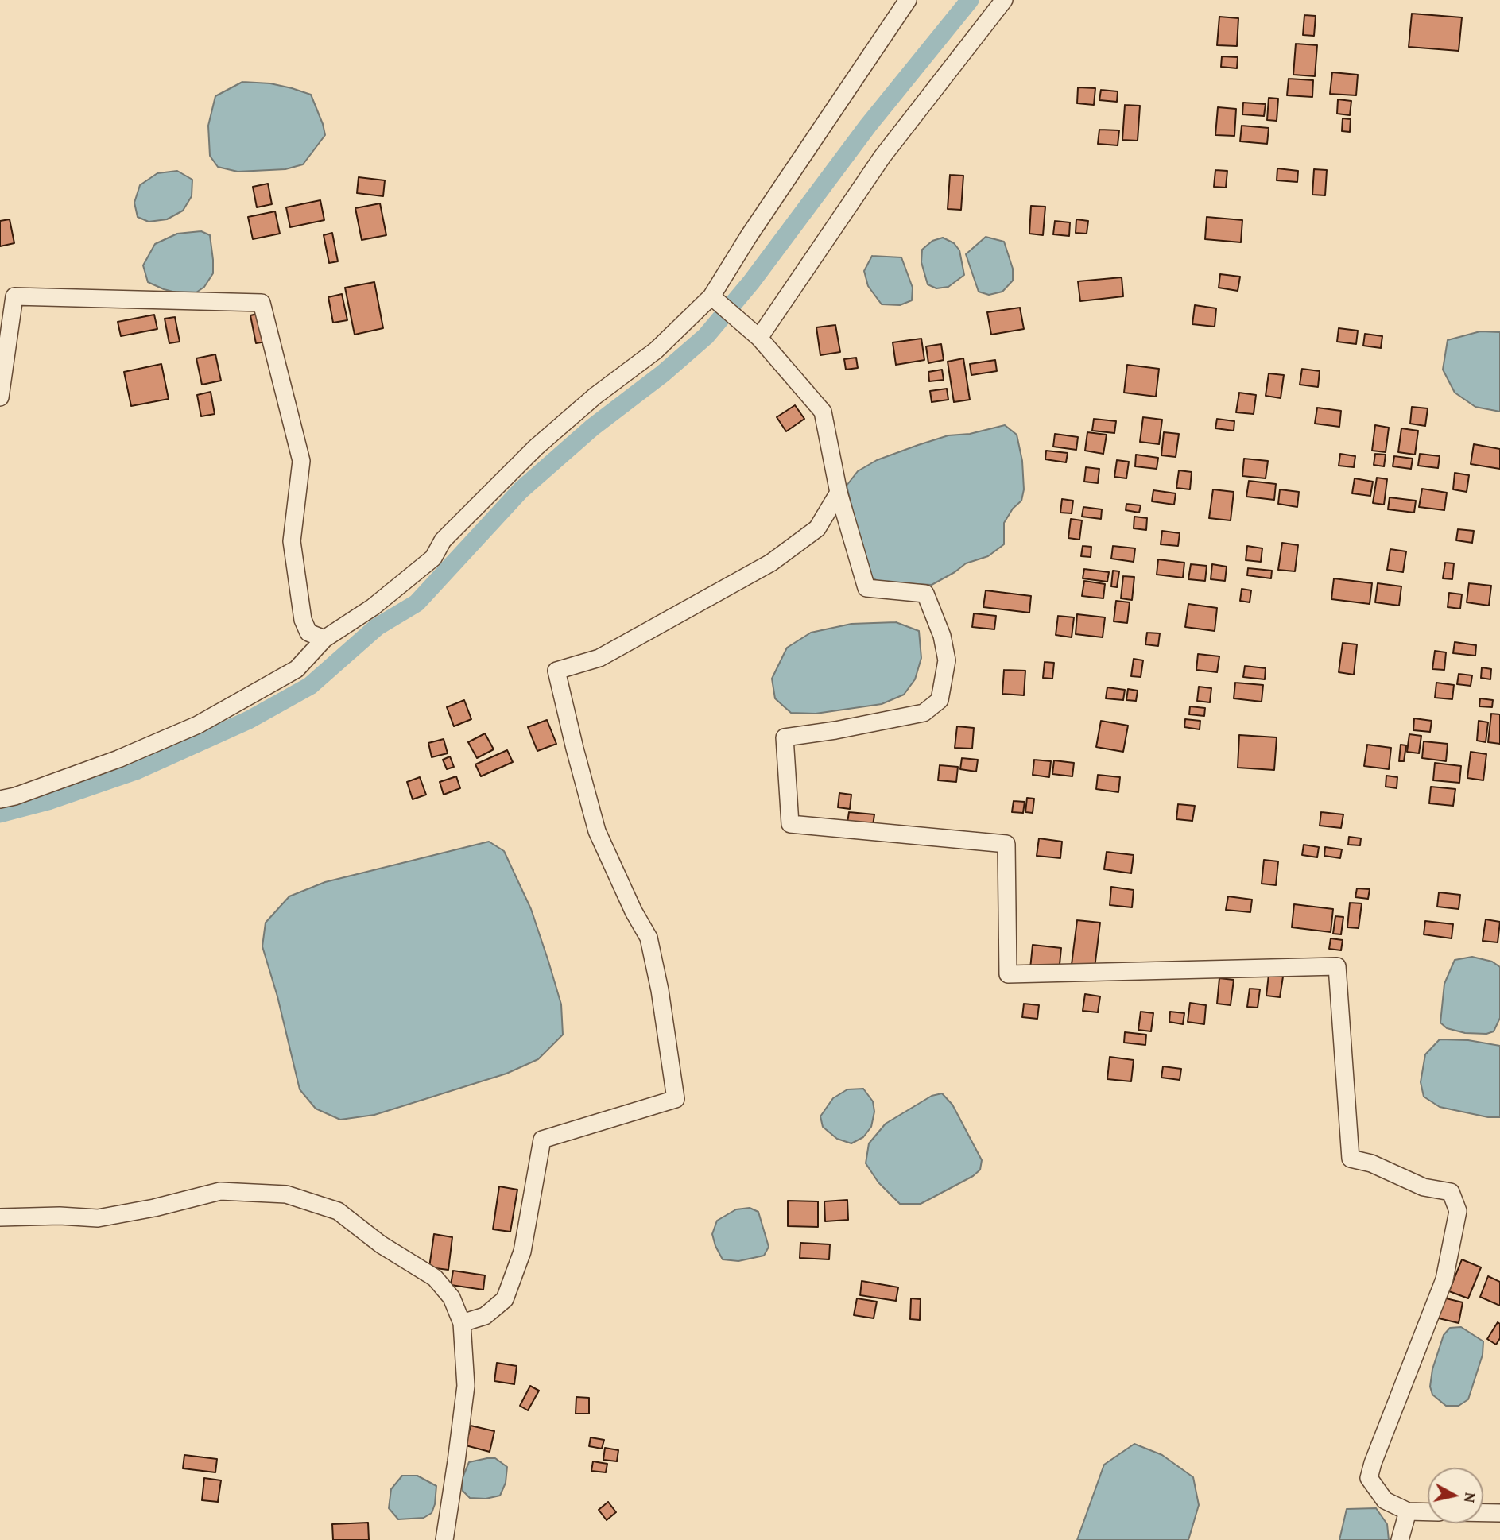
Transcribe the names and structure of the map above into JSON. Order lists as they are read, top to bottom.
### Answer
{
  "north": "right"
}
